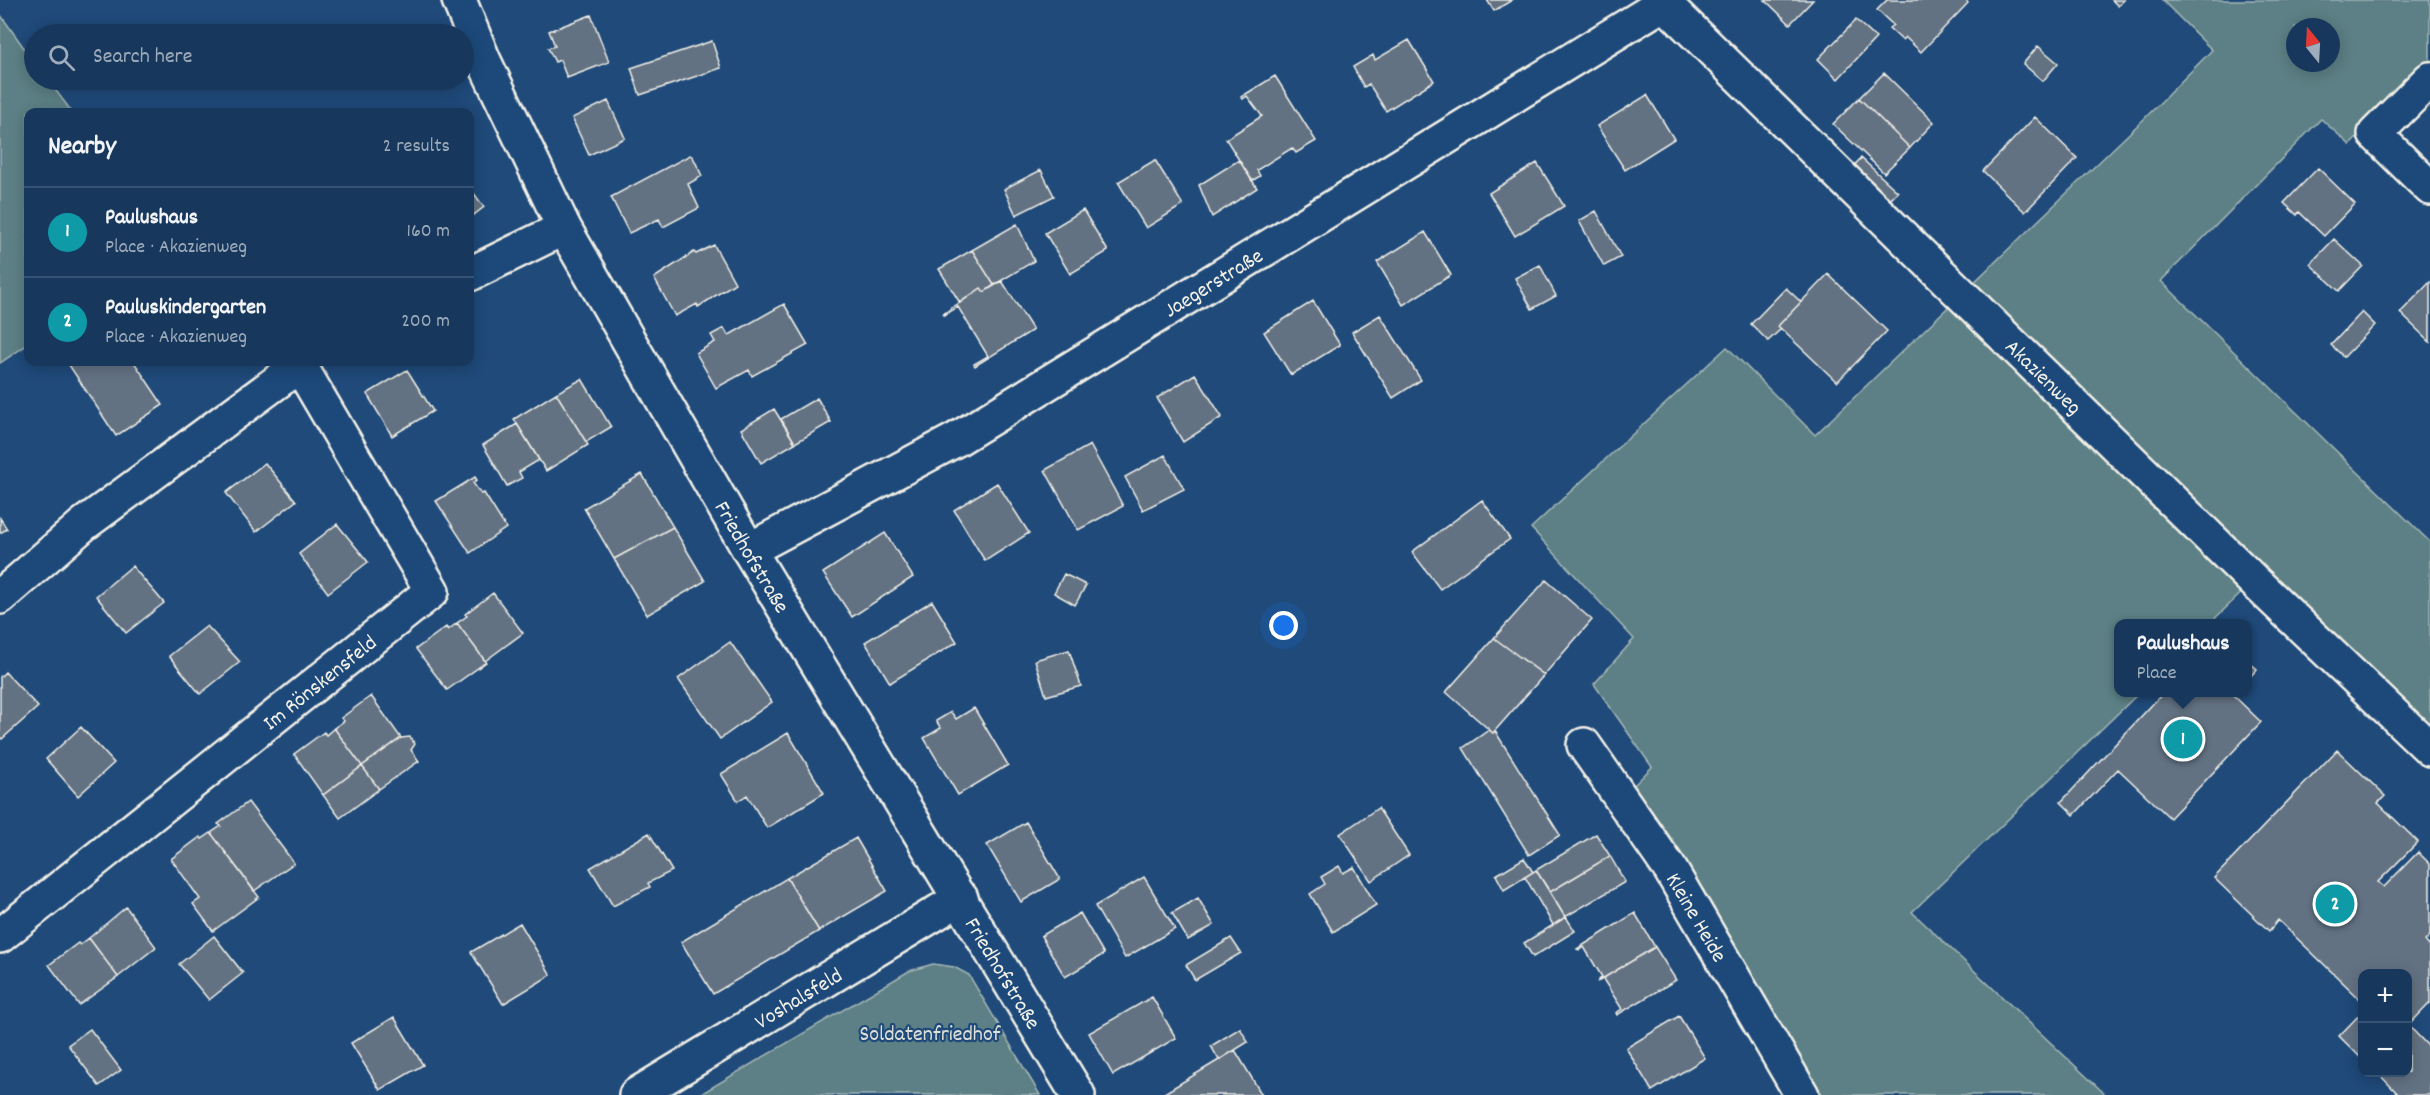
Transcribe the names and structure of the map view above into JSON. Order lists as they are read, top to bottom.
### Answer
{
  "streets": {
    "street": [
      "Jaegerstraße",
      "Akazienweg",
      "Friedhofstraße",
      "Im Rönskensfeld",
      "Kleine Heide",
      "Voshalsfeld"
    ]
  },
  "crossings": [
    ["Jaegerstraße", "Akazienweg"],
    ["Jaegerstraße", "Friedhofstraße"],
    ["Friedhofstraße", "Voshalsfeld"]
  ],
  "parks": ["Soldatenfriedhof"],
  "north": "top",
  "page": {
    "search": "Search here",
    "heading": ["Nearby", "2 results"],
    "list": [
      {
        "mark": "1",
        "name": "Paulushaus",
        "note": "Place · Akazienweg",
        "value": "160 m"
      },
      {
        "mark": "2",
        "name": "Pauluskindergarten",
        "note": "Place · Akazienweg",
        "value": "200 m"
      }
    ],
    "popup": ["Paulushaus", "Place"],
    "pins": ["1", "2"],
    "map_buttons": ["+", "−"]
  }
}
